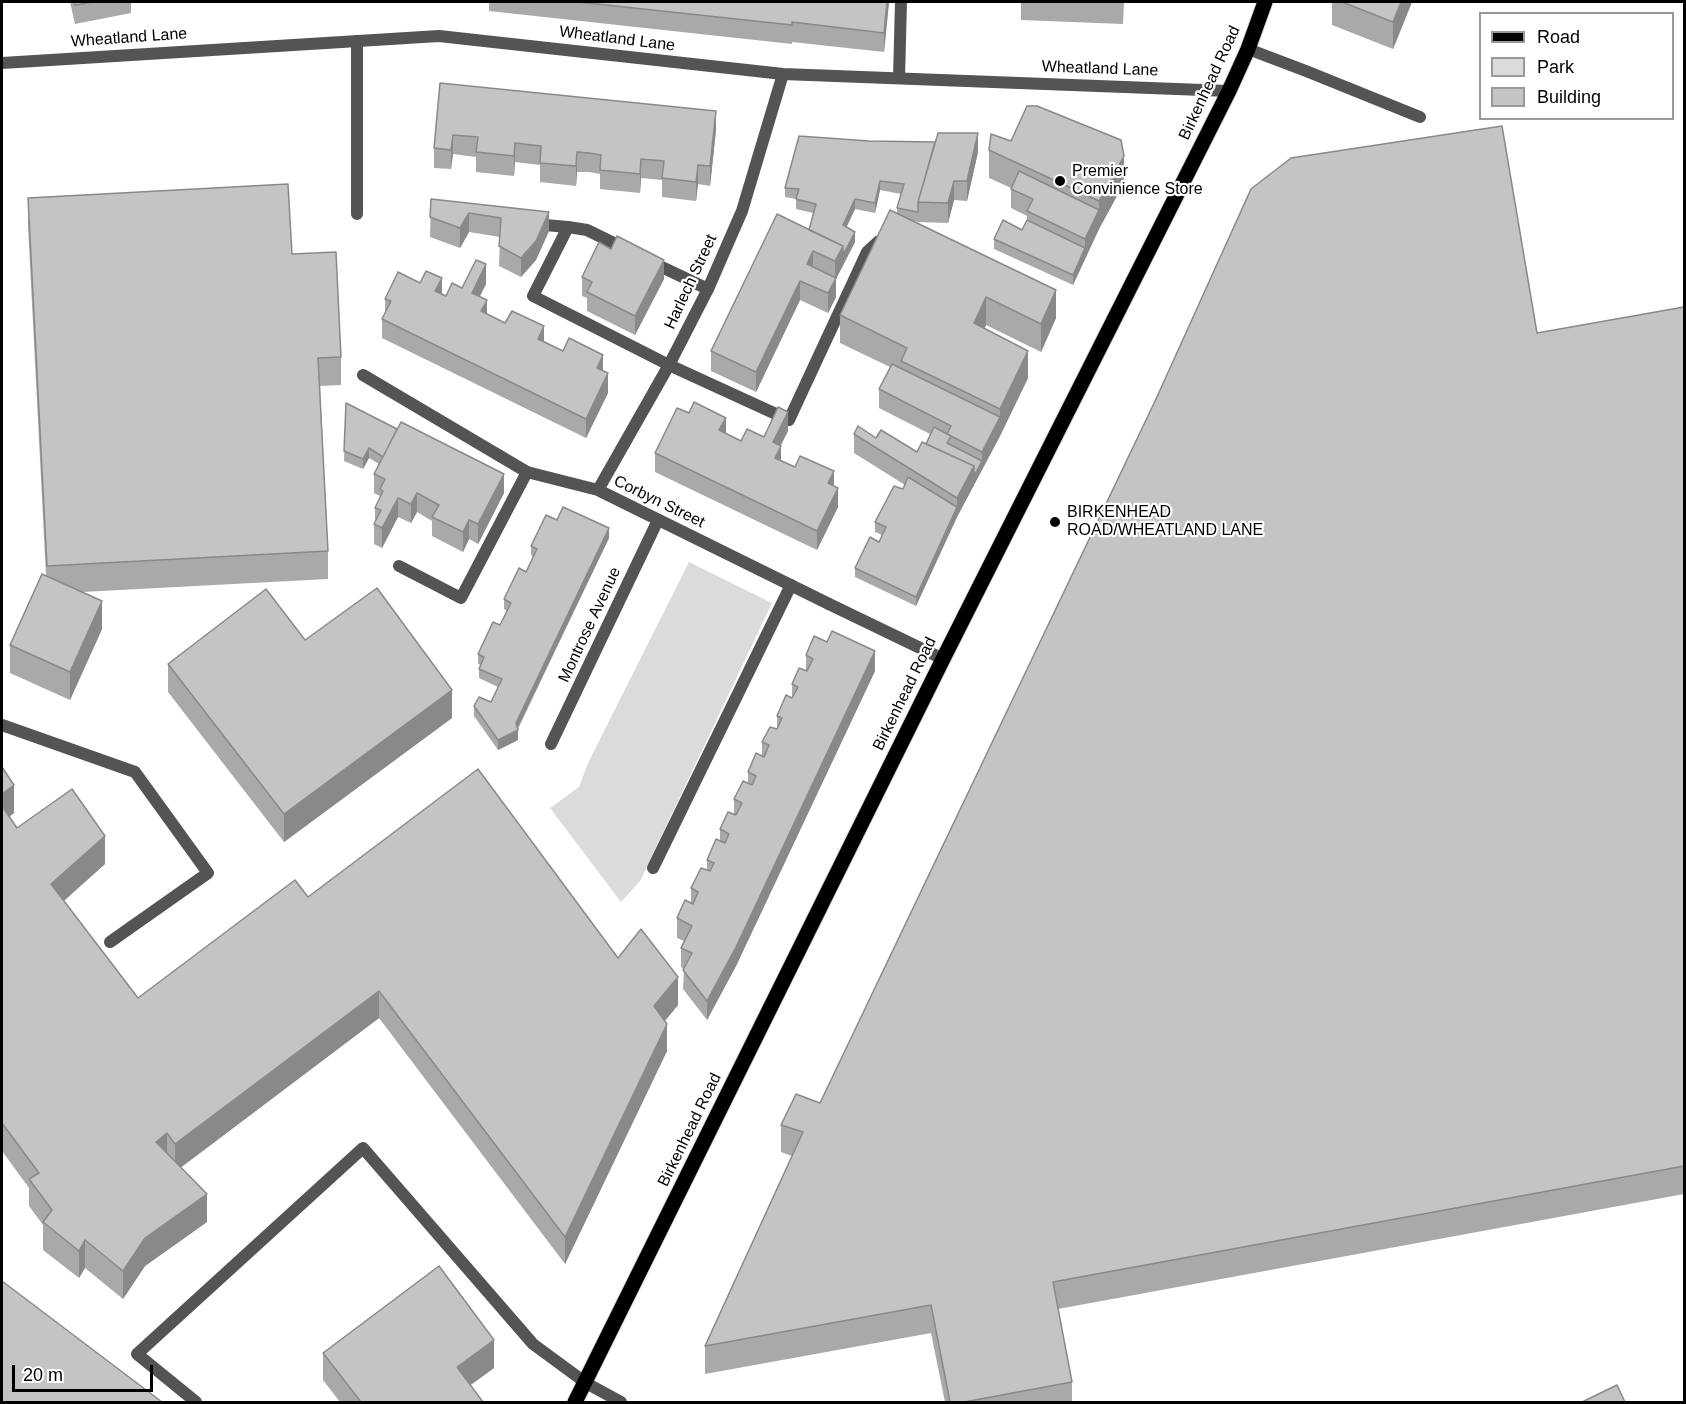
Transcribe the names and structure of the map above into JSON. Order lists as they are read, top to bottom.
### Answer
{
  "streets": {
    "main road": ["Birkenhead Road"],
    "street": [
      "Wheatland Lane",
      "Harlech Street",
      "Corbyn Street",
      "Montrose Avenue"
    ]
  },
  "crossings": [
    ["Wheatland Lane", "Birkenhead Road"],
    ["Wheatland Lane", "Harlech Street"],
    ["Birkenhead Road", "Corbyn Street"],
    ["Harlech Street", "Corbyn Street"],
    ["Corbyn Street", "Montrose Avenue"]
  ],
  "places": ["Premier Convinience Store", "BIRKENHEAD ROAD/WHEATLAND LANE"],
  "legend": ["Road", "Park", "Building"],
  "scale_bar": "20 m"
}
